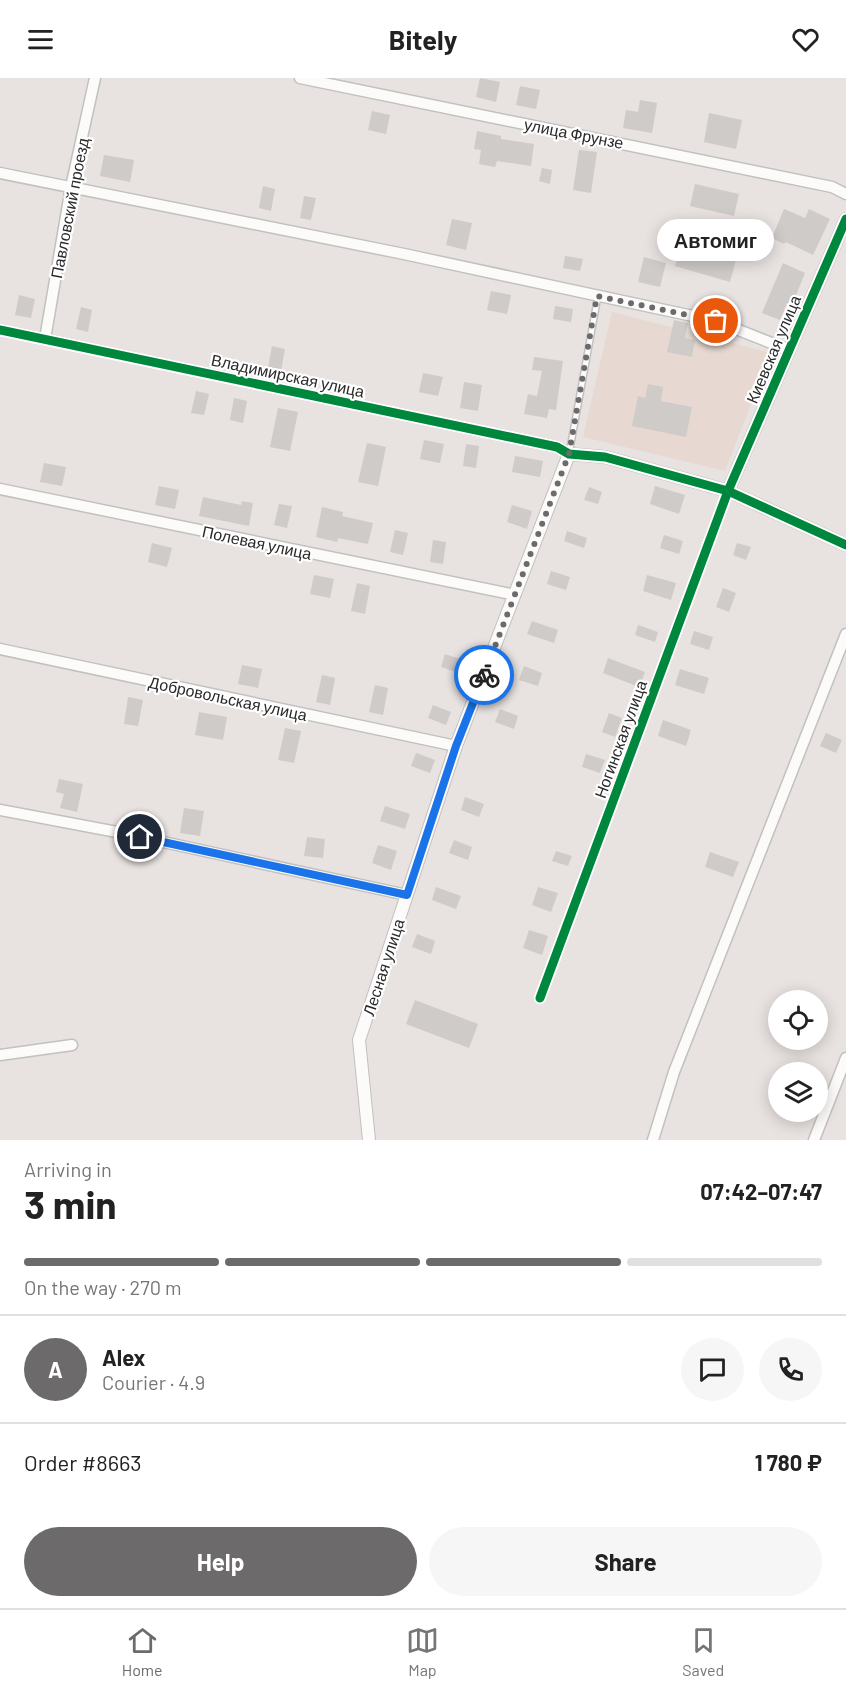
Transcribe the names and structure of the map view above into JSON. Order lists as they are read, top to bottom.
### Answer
{
  "streets": {
    "street": [
      "улица Фрунзе",
      "Павловский проезд",
      "Киевская улица",
      "Владимирская улица",
      "Полевая улица",
      "Добровольская улица",
      "Ногинская улица",
      "Лесная улица"
    ]
  },
  "crossings": [
    ["Павловский проезд", "Владимирская улица"],
    ["Киевская улица", "Ногинская улица"],
    ["Владимирская улица", "Лесная улица"],
    ["Полевая улица", "Лесная улица"],
    ["Добровольская улица", "Лесная улица"]
  ],
  "places": ["Автомиг"],
  "page": {
    "header": "Bitely",
    "bubble": "Автомиг",
    "heading": ["3 min", "Arriving in", "07:42–07:47"],
    "panel": [
      "Alex",
      "Courier · 4.9",
      "Order #8663",
      "1 780 ₽"
    ],
    "bar": "On the way · 270 m",
    "round": "A",
    "buttons": ["Help", "Share"],
    "tabs": ["Home", "Map", "Saved"]
  }
}
